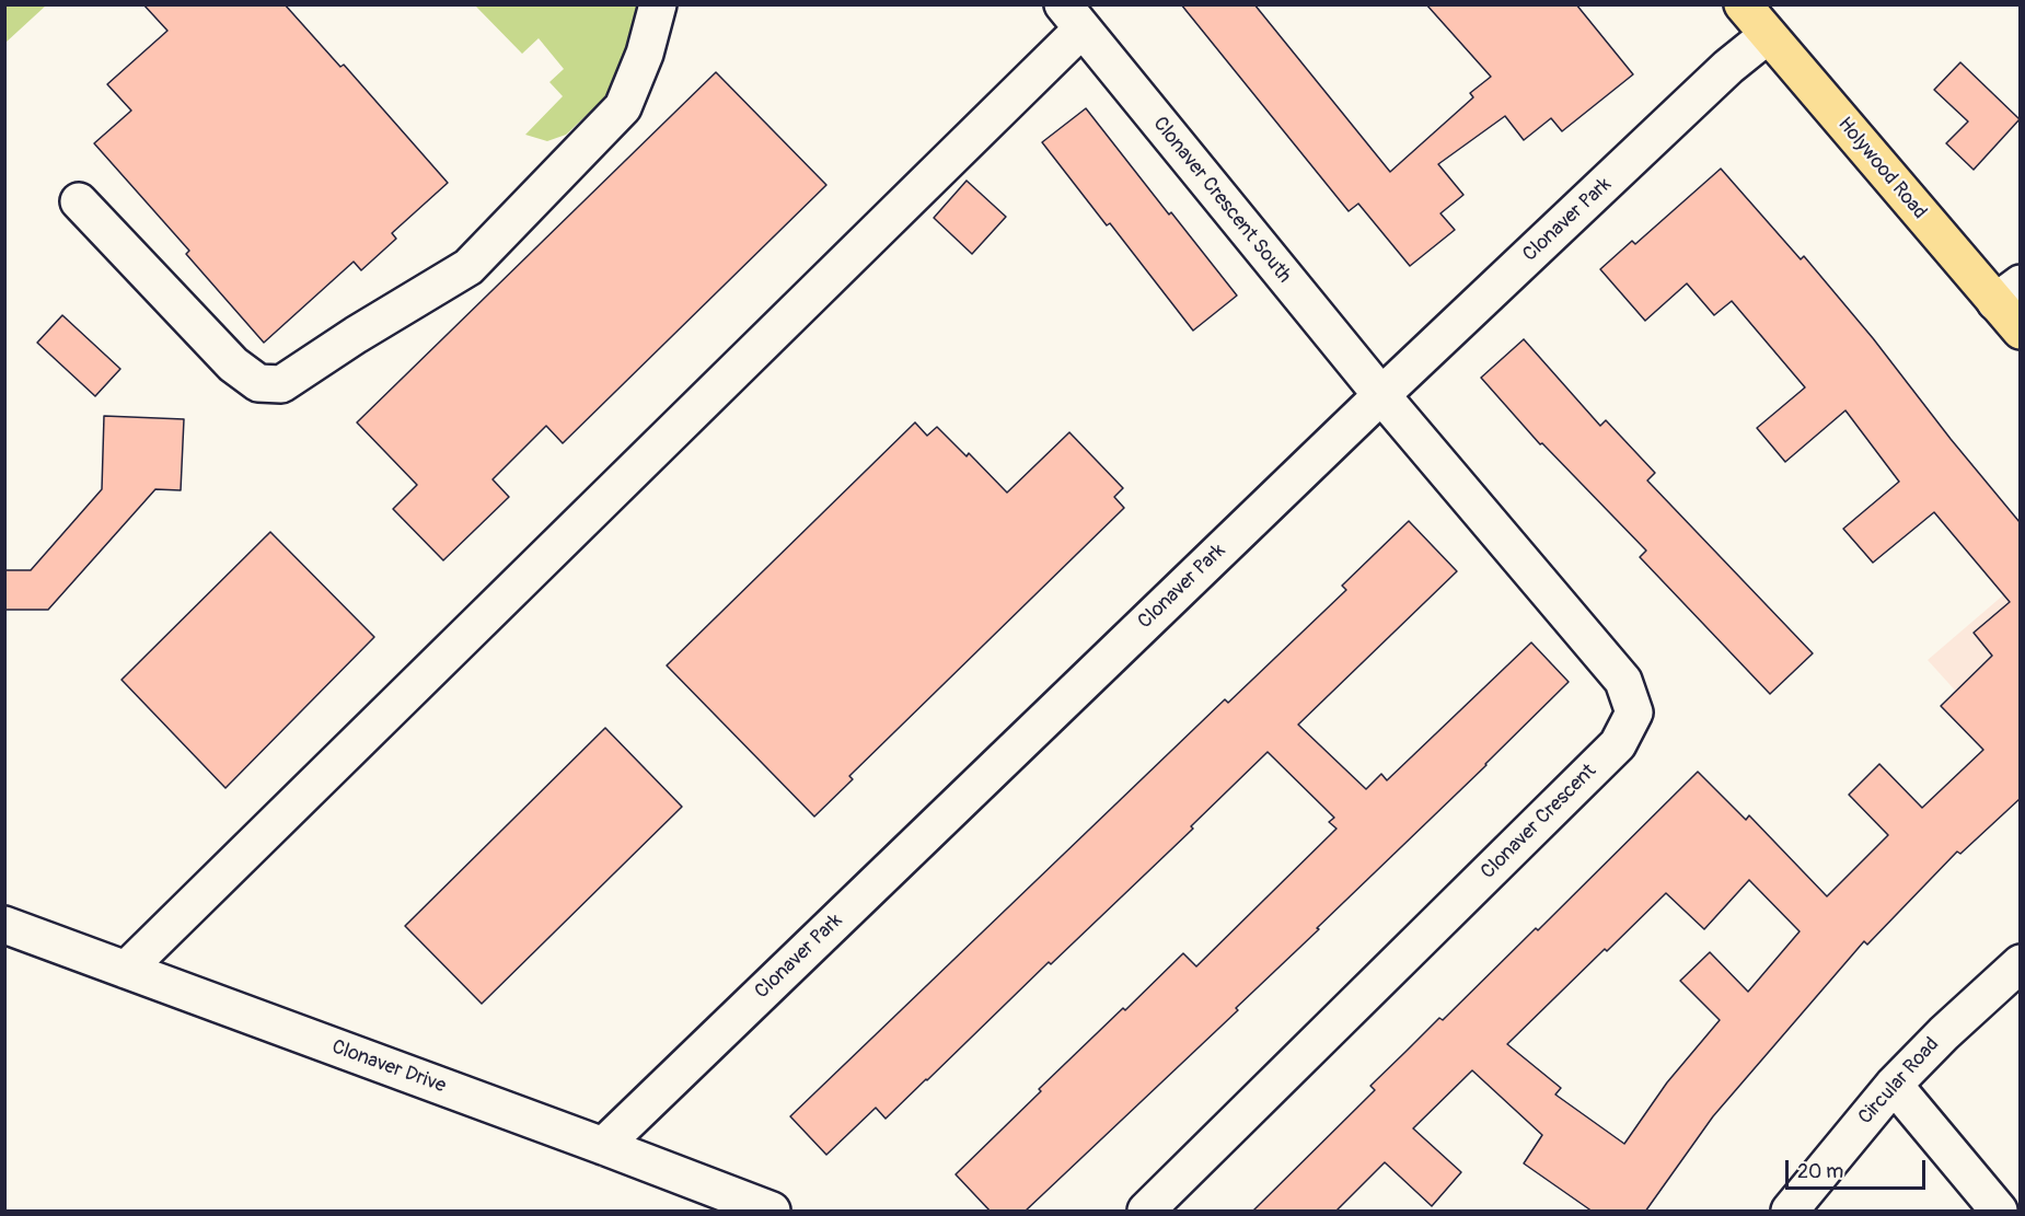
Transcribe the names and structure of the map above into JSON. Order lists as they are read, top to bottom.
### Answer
{
  "streets": {
    "main road": ["Holywood Road"],
    "street": [
      "Clonaver Crescent South",
      "Clonaver Park",
      "Clonaver Crescent",
      "Clonaver Drive",
      "Circular Road"
    ]
  },
  "crossings": [
    ["Holywood Road", "Clonaver Park"],
    ["Clonaver Crescent South", "Clonaver Park"],
    ["Clonaver Crescent South", "Clonaver Crescent"],
    ["Clonaver Park", "Clonaver Crescent"],
    ["Clonaver Park", "Clonaver Drive"]
  ],
  "scale_bar": "20 m"
}
